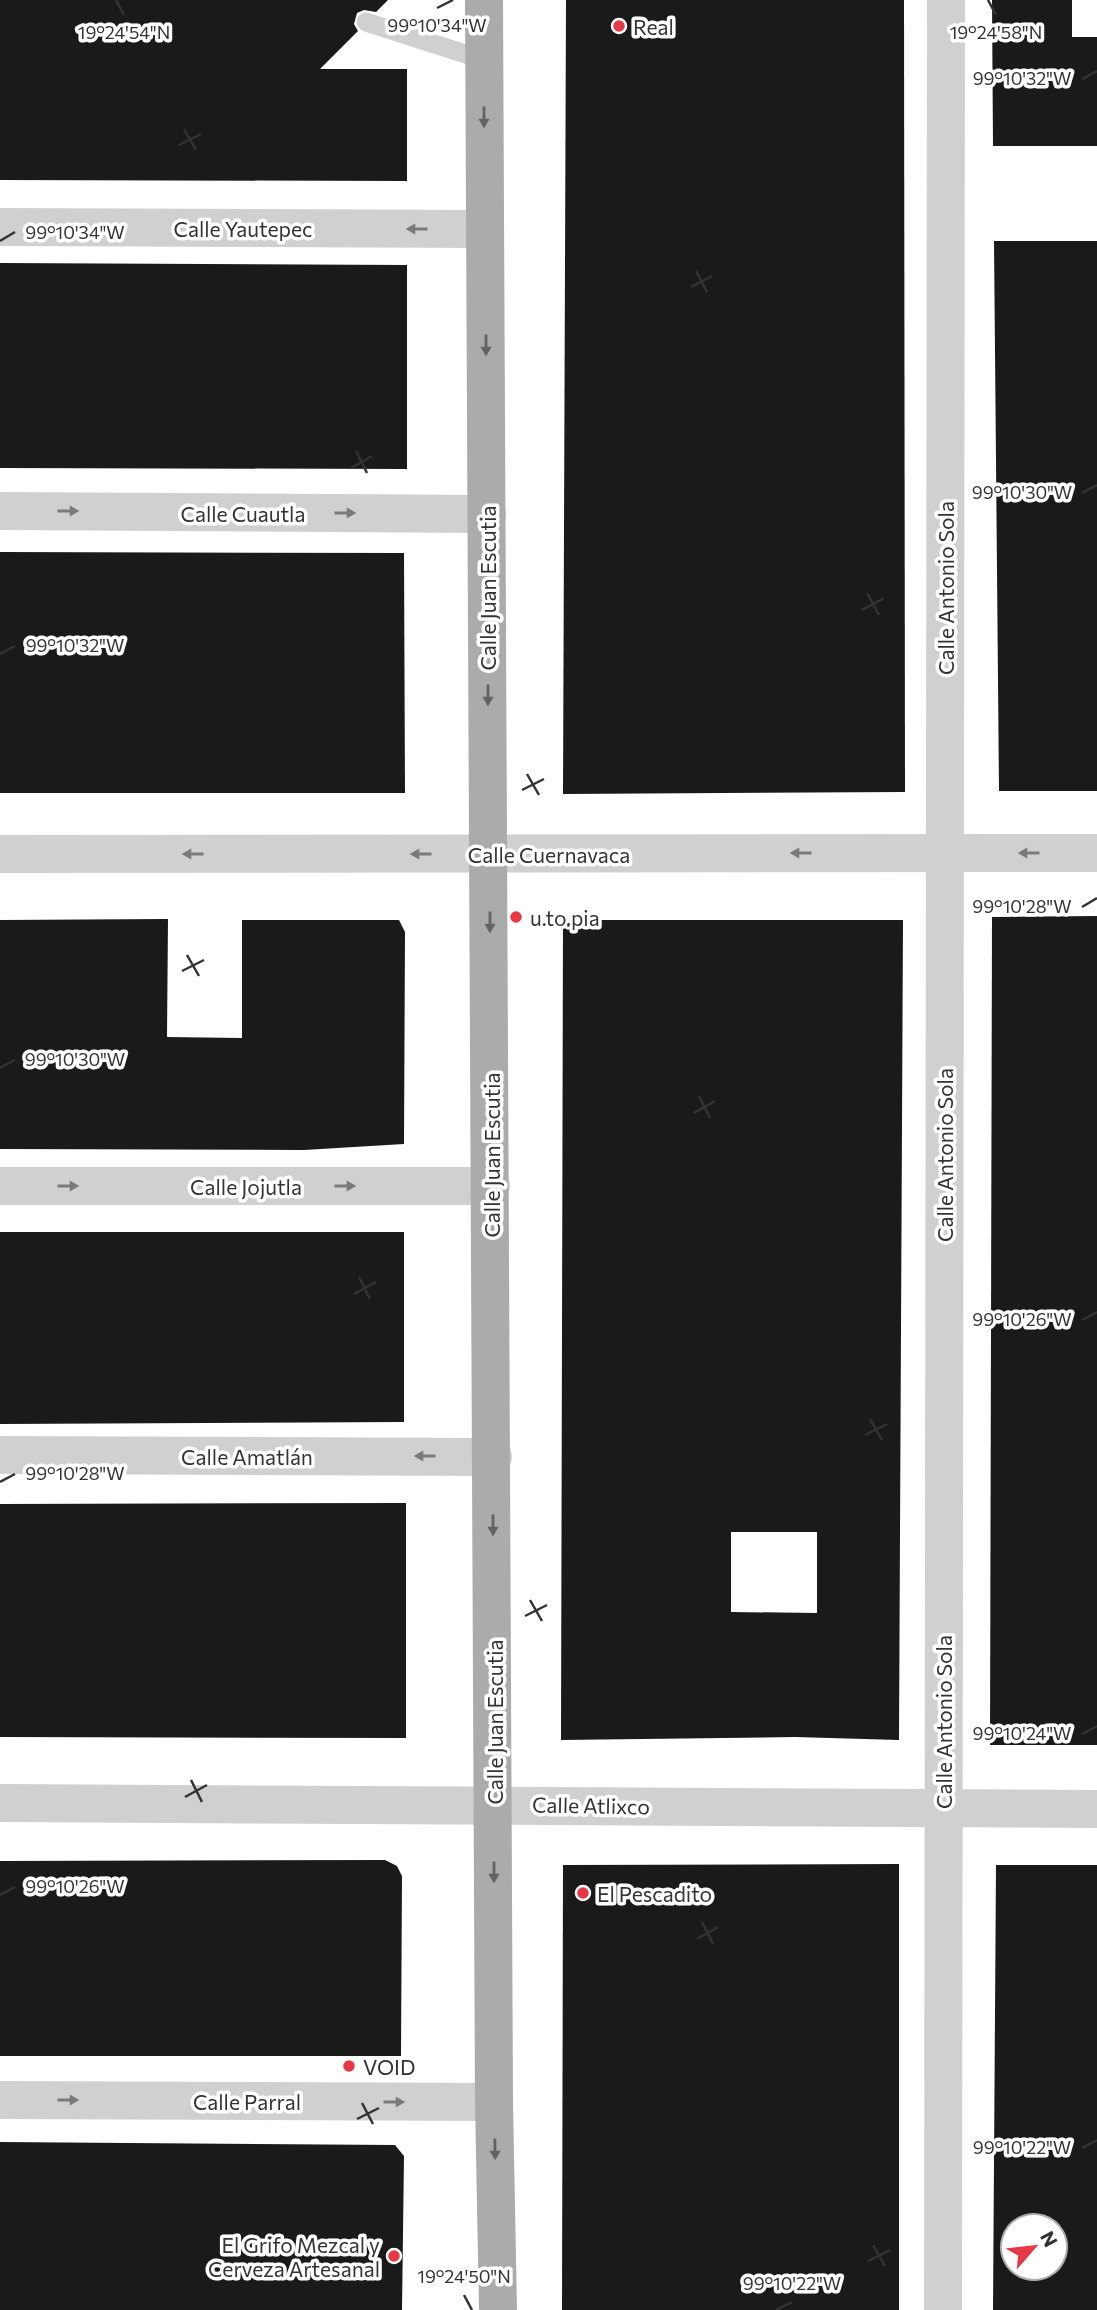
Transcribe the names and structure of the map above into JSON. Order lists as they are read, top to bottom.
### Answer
{
  "streets": {
    "main road": ["Calle Juan Escutia"],
    "street": [
      "Calle Yautepec",
      "Calle Cuautla",
      "Calle Antonio Sola",
      "Calle Cuernavaca",
      "Calle Jojutla",
      "Calle Amatlán",
      "Calle Atlixco",
      "Calle Parral"
    ]
  },
  "crossings": [
    ["Calle Yautepec", "Calle Juan Escutia"],
    ["Calle Cuautla", "Calle Juan Escutia"],
    ["Calle Juan Escutia", "Calle Cuernavaca"],
    ["Calle Juan Escutia", "Calle Jojutla"],
    ["Calle Juan Escutia", "Calle Amatlán"],
    ["Calle Juan Escutia", "Calle Atlixco"],
    ["Calle Juan Escutia", "Calle Parral"],
    ["Calle Antonio Sola", "Calle Cuernavaca"],
    ["Calle Antonio Sola", "Calle Atlixco"]
  ],
  "one_way": [
    "Calle Yautepec",
    "Calle Cuautla",
    "Calle Juan Escutia",
    "Calle Cuernavaca",
    "Calle Jojutla",
    "Calle Amatlán",
    "Calle Parral"
  ],
  "places": [
    "Real",
    "u.to.pia",
    "El Pescadito",
    "VOID",
    "El Grifo Mezcal y Cerveza Artesanal"
  ],
  "north": "top right",
  "coordinates": [
    "99°10'34\"W",
    "19°24'54\"N",
    "19°24'58\"N",
    "99°10'32\"W",
    "99°10'30\"W",
    "99°10'28\"W",
    "99°10'26\"W",
    "99°10'24\"W",
    "99°10'22\"W",
    "19°24'50\"N"
  ]
}
